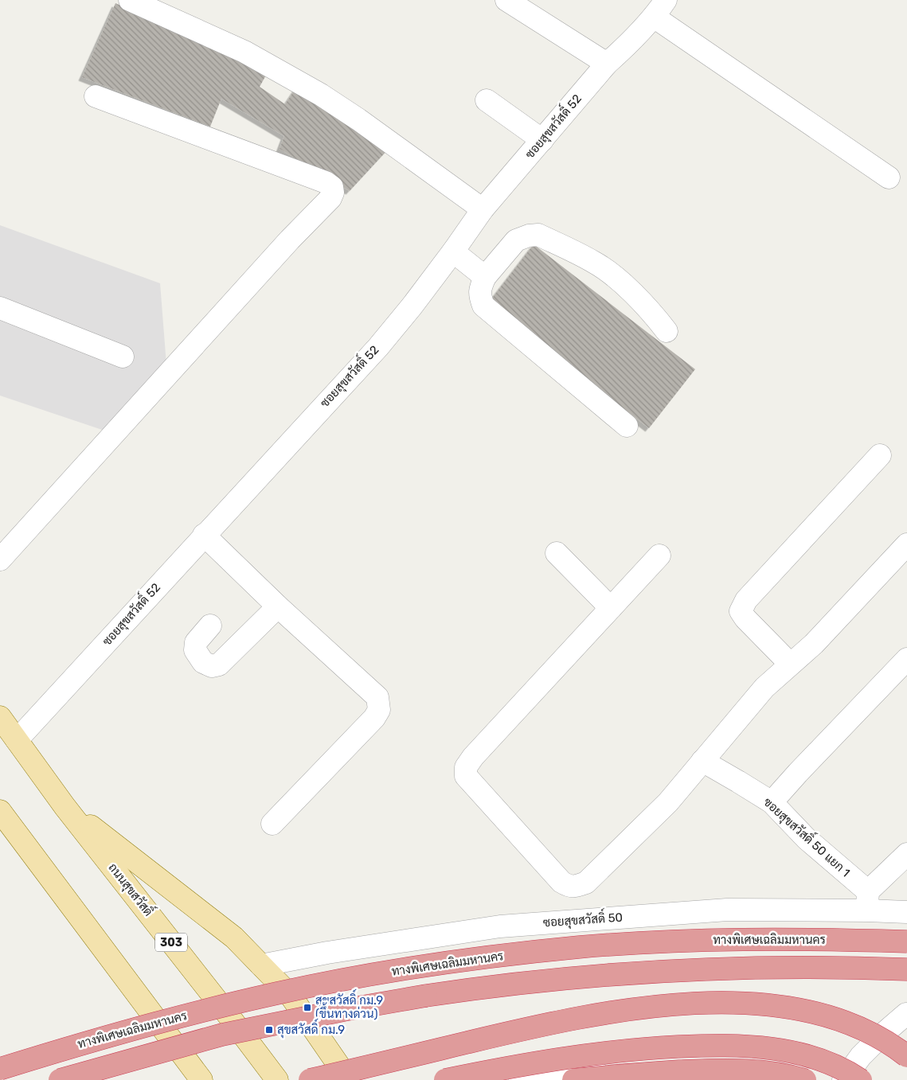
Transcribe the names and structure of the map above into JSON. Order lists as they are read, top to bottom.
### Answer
{
  "streets": {
    "highway": ["ทางพิเศษเฉลิมมหานคร"],
    "main road": ["ถนนสุขสวัสดิ์", "303"],
    "street": ["ซอยสุขสวัสดิ์ 52", "ฃอยสุขสวัสดิ์ 50 แยก 1", "ซอยสุขสวัสดิ์ 50"]
  },
  "crossings": [
    ["ซอยสุขสวัสดิ์ 52", "ถนนสุขสวัสดิ์"],
    ["ฃอยสุขสวัสดิ์ 50 แยก 1", "ซอยสุขสวัสดิ์ 50"]
  ],
  "places": {
    "transit": ["สุขสวัสดิ์ กม.9 (ขึ้นทางด่วน)", "สุขสวัสดิ์ กม.9"]
  }
}
